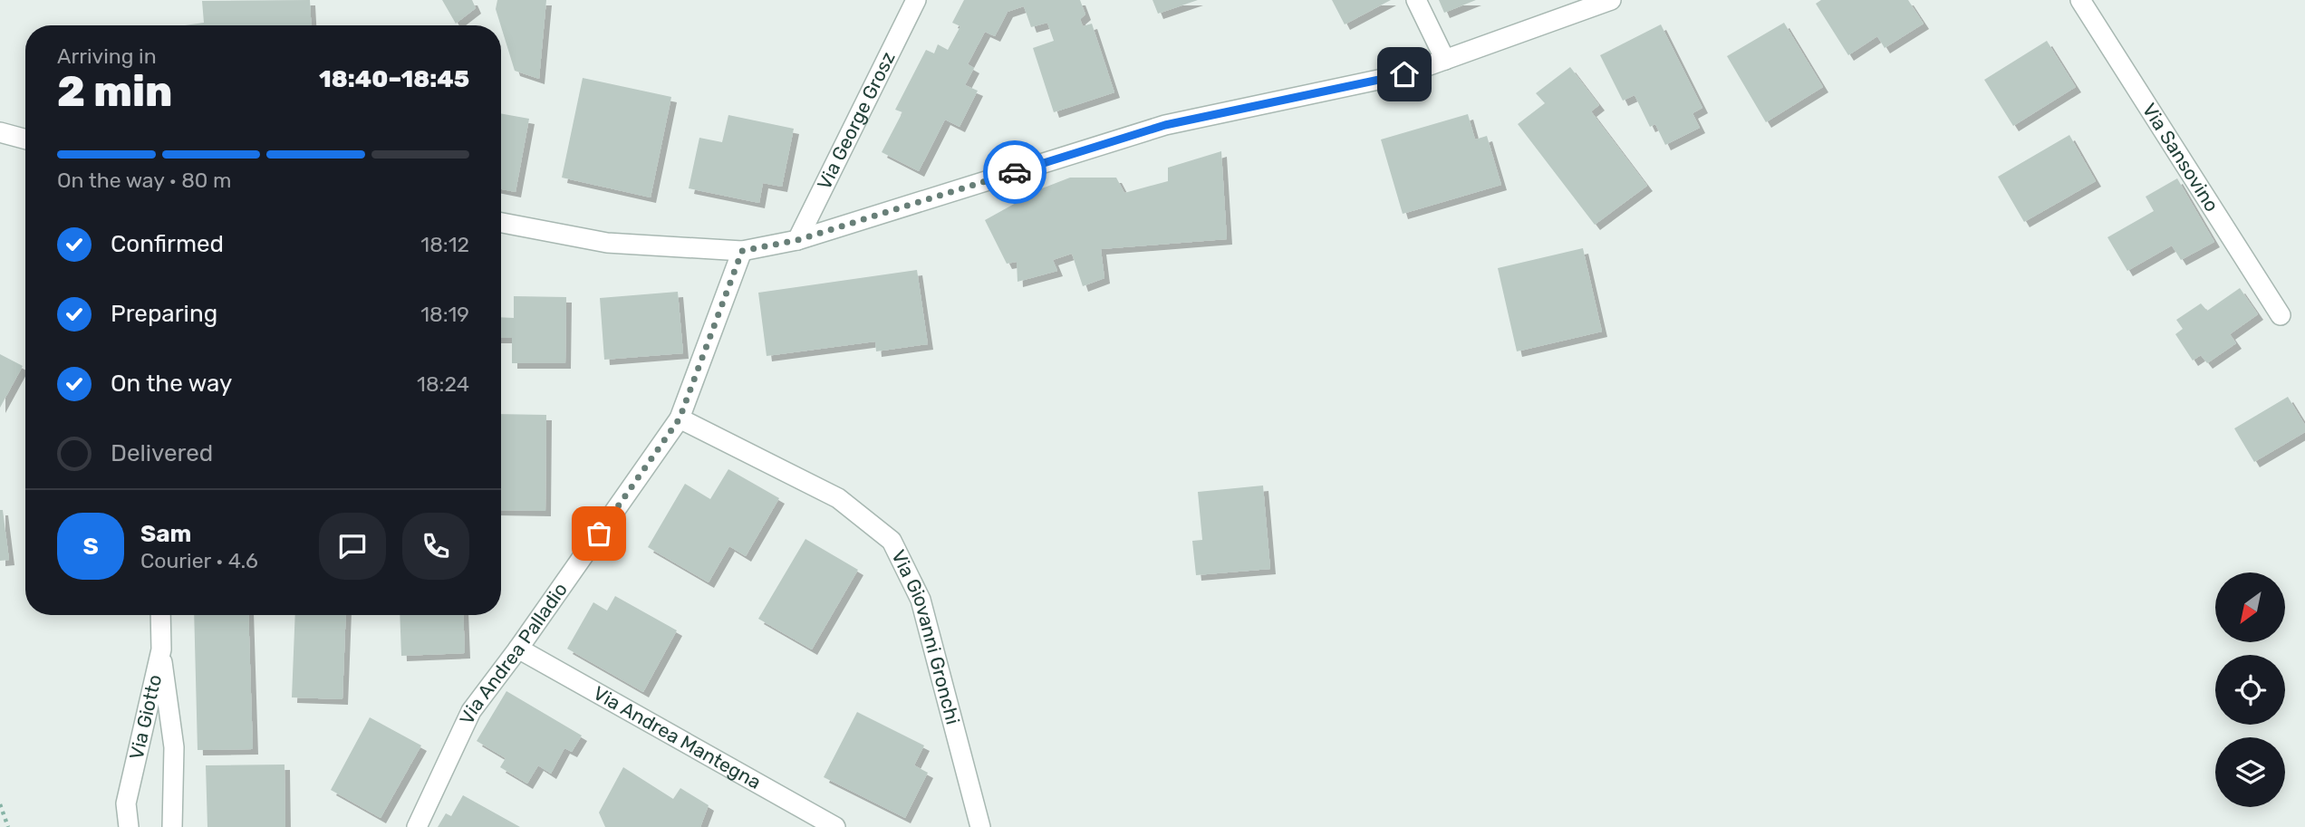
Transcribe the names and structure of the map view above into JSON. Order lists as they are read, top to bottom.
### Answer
{
  "streets": {
    "street": [
      "Via George Grosz",
      "Via Sansovino",
      "Via Giovanni Gronchi",
      "Via Andrea Palladio",
      "Via Giotto",
      "Via Andrea Mantegna"
    ]
  },
  "crossings": [
    ["Via Giovanni Gronchi", "Via Andrea Palladio"],
    ["Via Andrea Palladio", "Via Andrea Mantegna"]
  ],
  "north": "bottom left",
  "page": {
    "heading": ["2 min", "Arriving in", "18:40–18:45"],
    "panel": ["Sam", "Courier · 4.6"],
    "bar": "On the way · 80 m",
    "list": [
      ["Confirmed", "18:12"],
      ["Preparing", "18:19"],
      ["On the way", "18:24"],
      "Delivered"
    ],
    "round": "S"
  }
}
